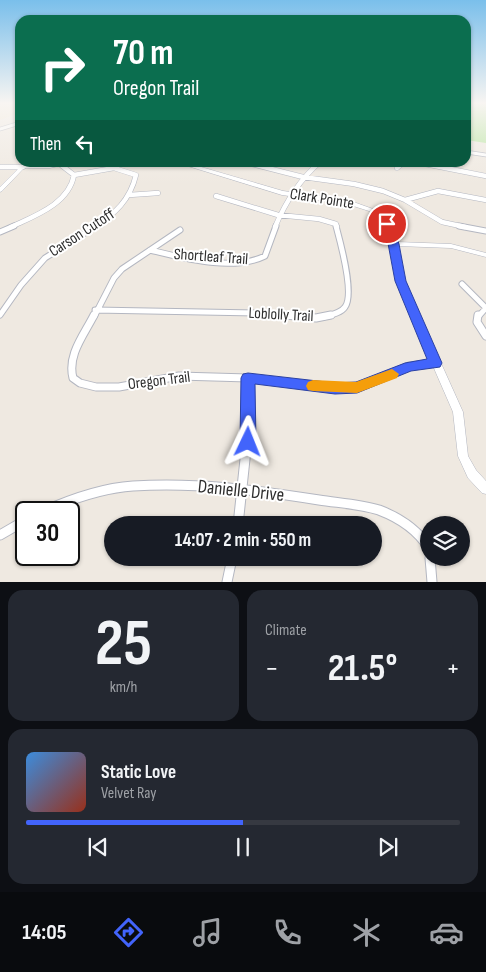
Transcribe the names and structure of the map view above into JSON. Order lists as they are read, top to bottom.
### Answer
{
  "streets": {
    "street": [
      "Clark Pointe",
      "Carson Cutoff",
      "Shortleaf Trail",
      "Loblolly Trail",
      "Oregon Trail",
      "Danielle Drive"
    ]
  },
  "crossings": [
    ["Clark Pointe", "Shortleaf Trail"],
    ["Clark Pointe", "Oregon Trail"],
    ["Shortleaf Trail", "Loblolly Trail"],
    ["Shortleaf Trail", "Oregon Trail"],
    ["Loblolly Trail", "Oregon Trail"]
  ],
  "page": {
    "turn": ["70 m", "Oregon Trail"],
    "then": "Then",
    "limit": "30",
    "trip": "14:07 · 2 min · 550 m",
    "tile": [
      ["25", "km/h"],
      "Climate"
    ],
    "heat": ["−", "21.5°", "+"],
    "song": ["Static Love", "Velvet Ray"],
    "tabs": "14:05"
  }
}
